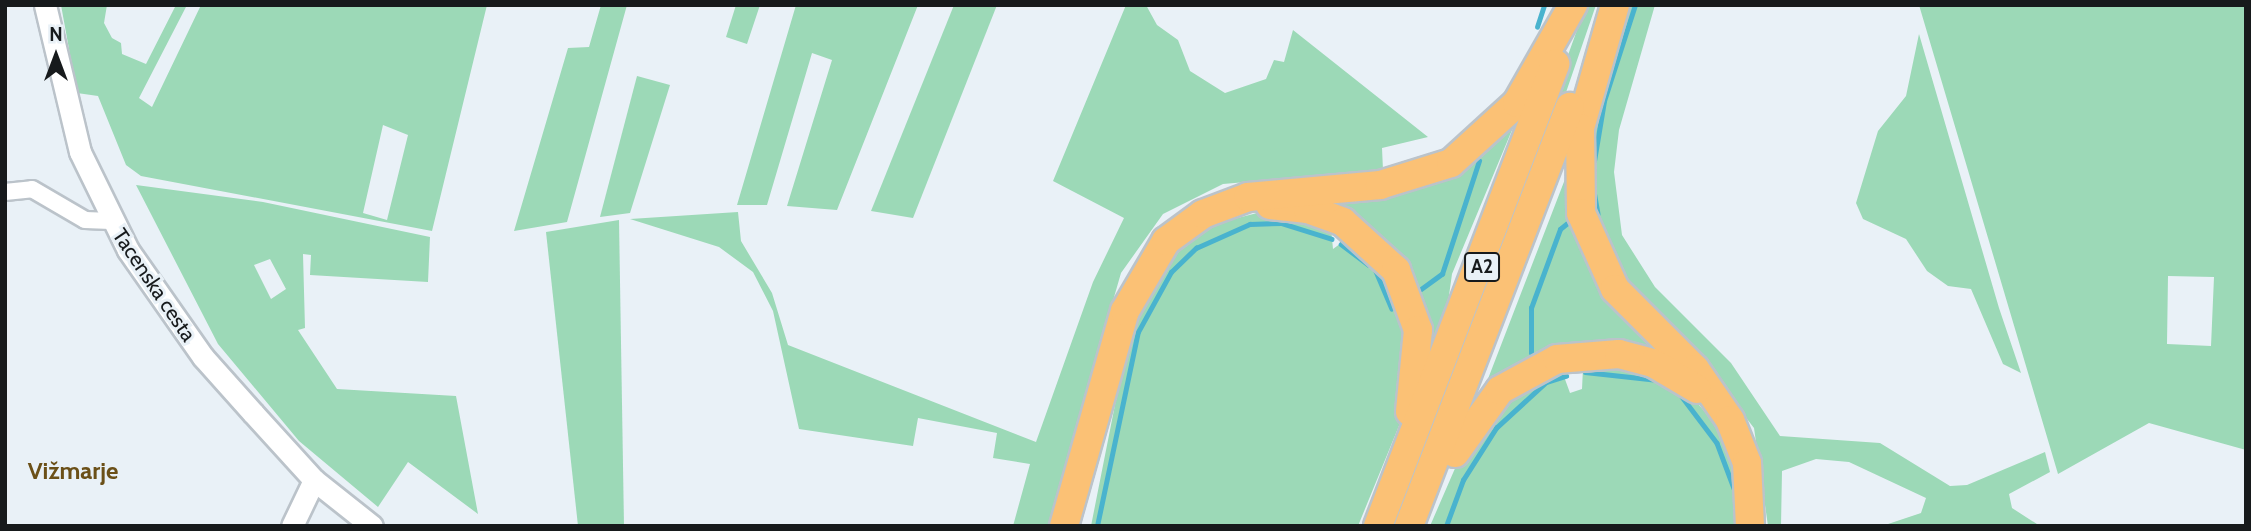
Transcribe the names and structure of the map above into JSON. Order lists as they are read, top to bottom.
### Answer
{
  "streets": {
    "highway": ["A2"],
    "main road": ["Tacenska cesta"]
  },
  "districts": ["Vižmarje"],
  "north": "top"
}
